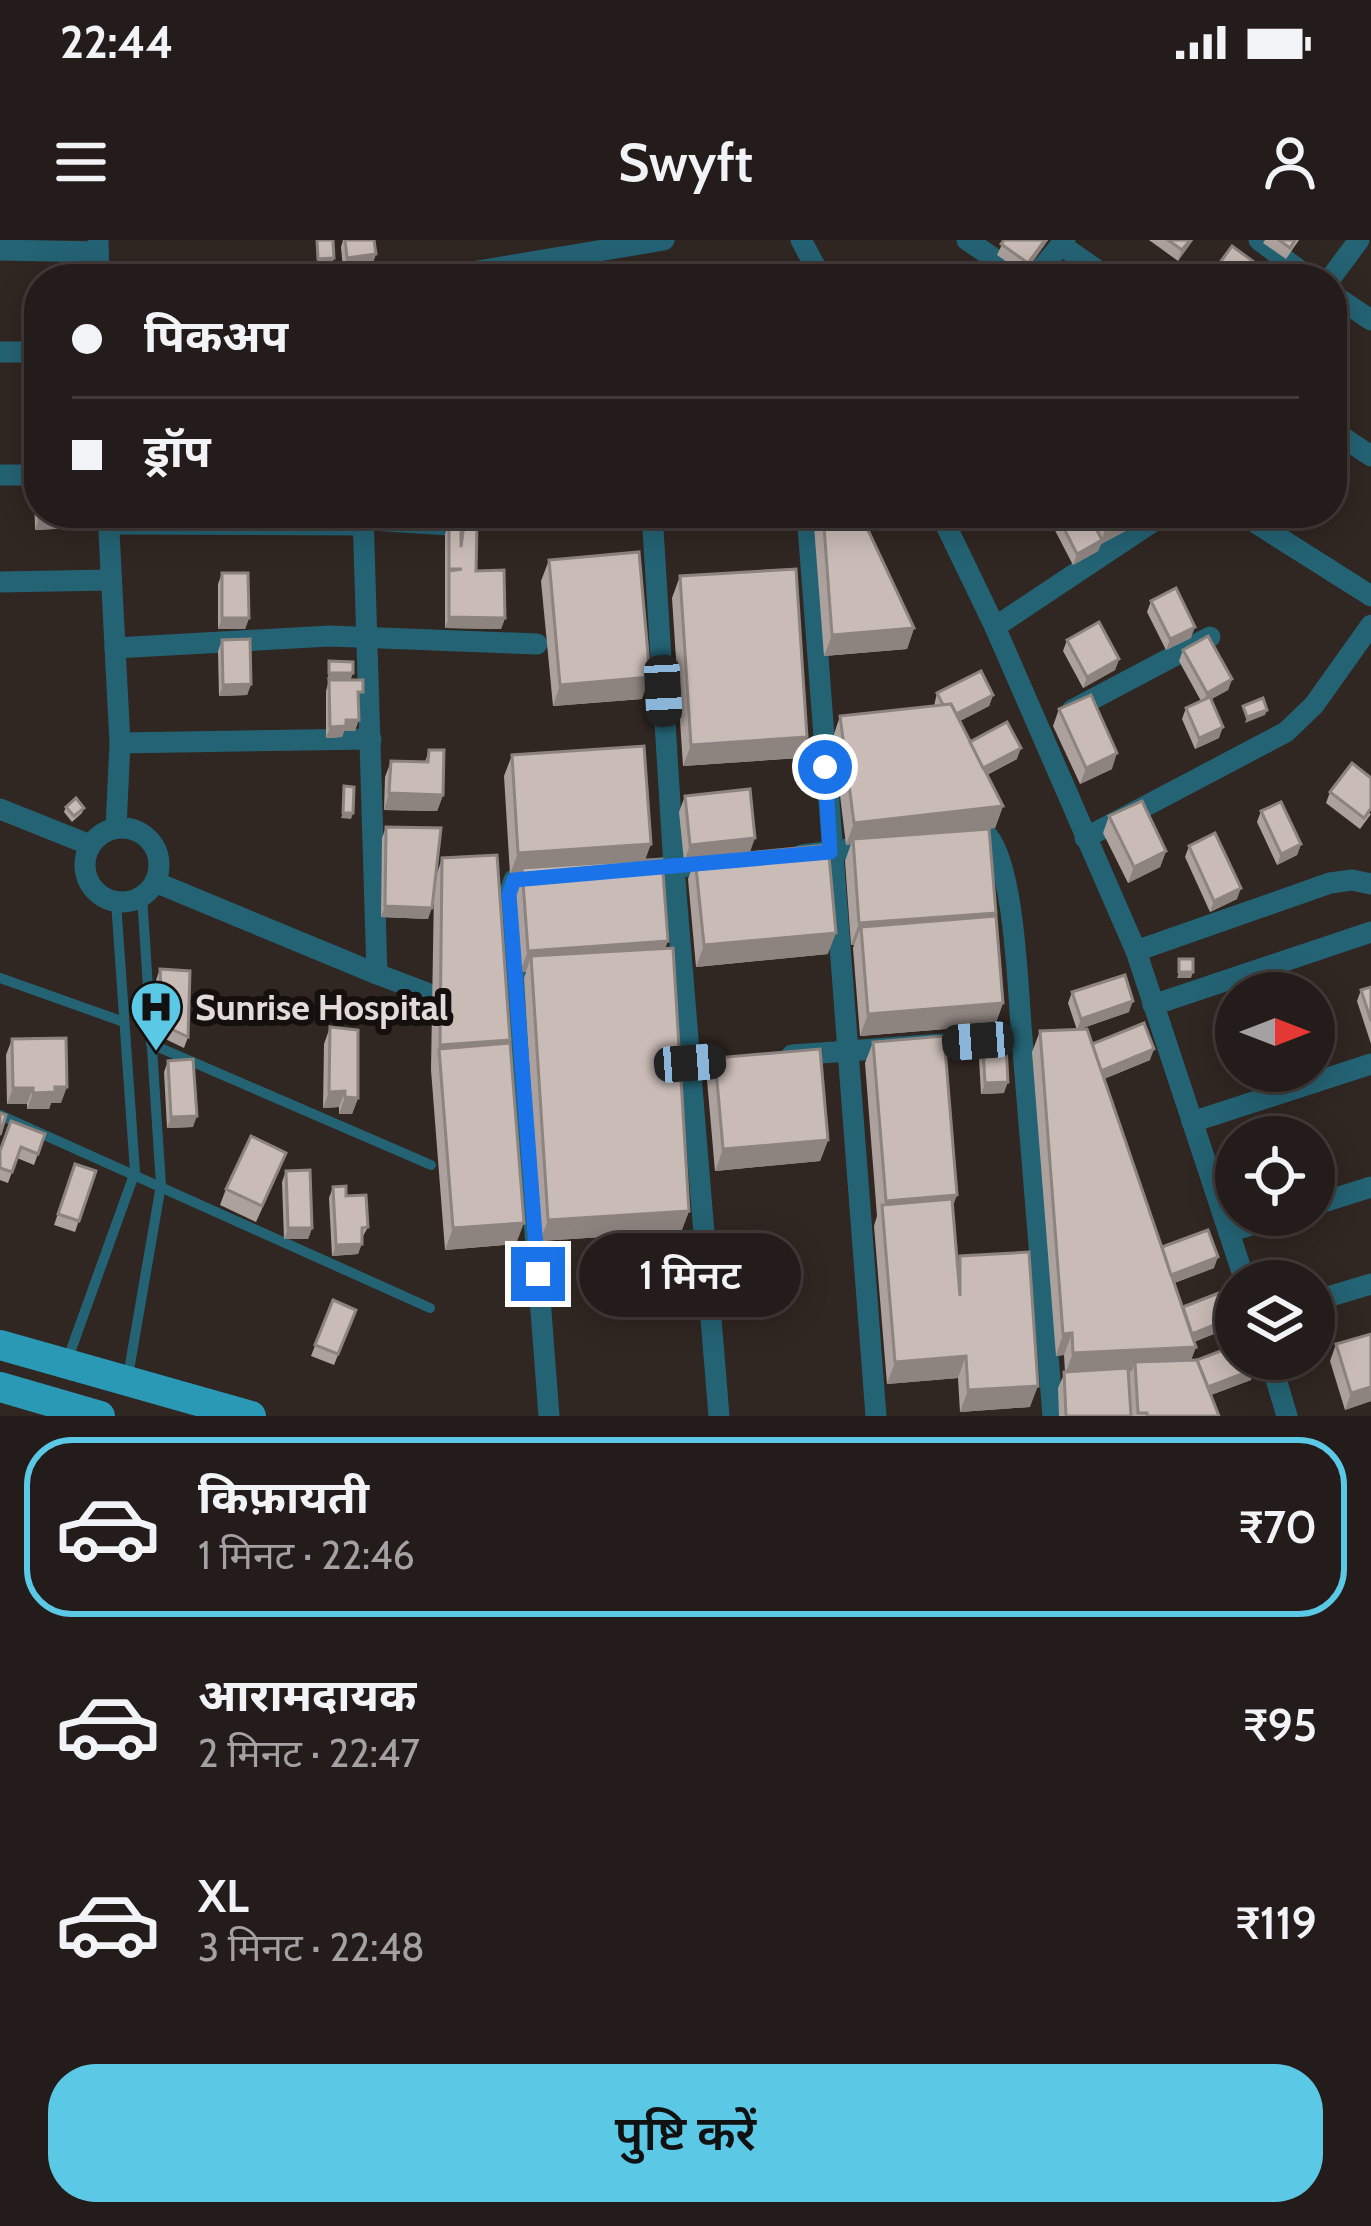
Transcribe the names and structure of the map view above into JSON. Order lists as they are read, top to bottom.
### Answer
{
  "places": {
    "hospital": ["Sunrise Hospital"]
  },
  "north": "right",
  "page": {
    "status": "22:44",
    "header": "Swyft",
    "banner": ["पिकअप", "ड्रॉप"],
    "bubble": "1 मिनट",
    "list": [
      {
        "name": "किफ़ायती",
        "note": "1 मिनट · 22:46",
        "value": "₹70"
      },
      {
        "name": "आरामदायक",
        "note": "2 मिनट · 22:47",
        "value": "₹95"
      },
      {
        "name": "XL",
        "note": "3 मिनट · 22:48",
        "value": "₹119"
      }
    ],
    "buttons": "पुष्टि करें"
  }
}
